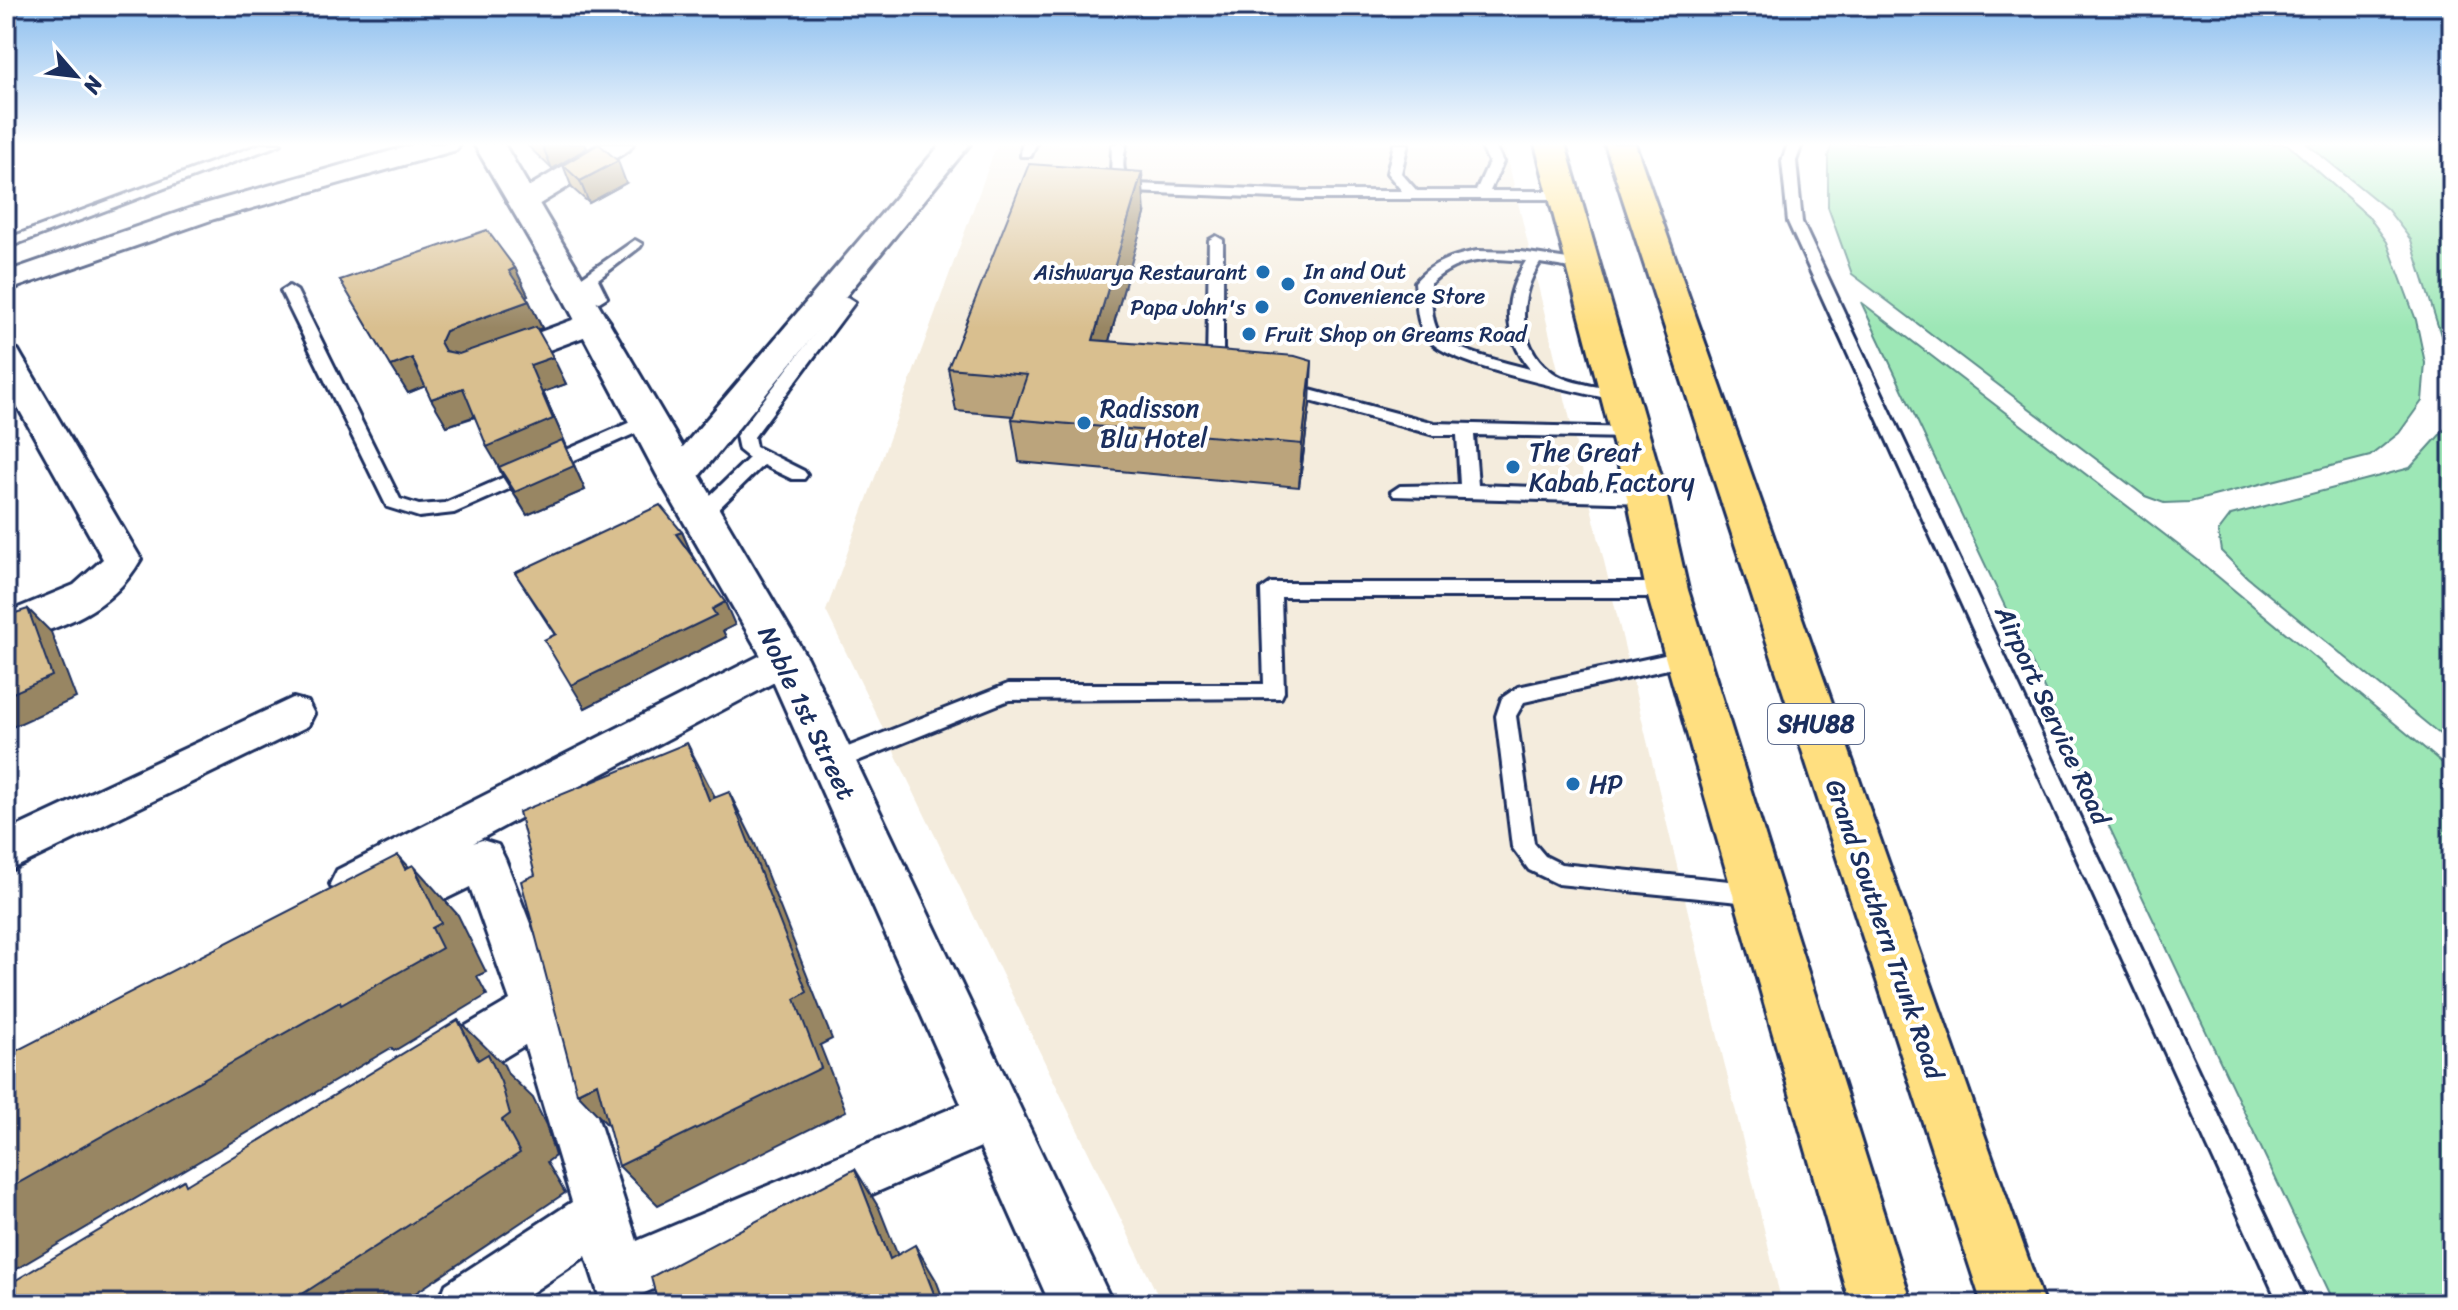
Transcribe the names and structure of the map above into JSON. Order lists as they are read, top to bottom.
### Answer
{
  "streets": {
    "main road": ["SHU88", "Grand Southern Trunk Road"],
    "street": ["Noble 1st Street"],
    "lane": ["Airport Service Road"]
  },
  "places": [
    "Aishwarya Restaurant",
    "In and Out Convenience Store",
    "Papa John's",
    "Fruit Shop on Greams Road",
    "Radisson Blu Hotel",
    "The Great Kabab Factory",
    "HP"
  ],
  "north": "bottom right"
}
